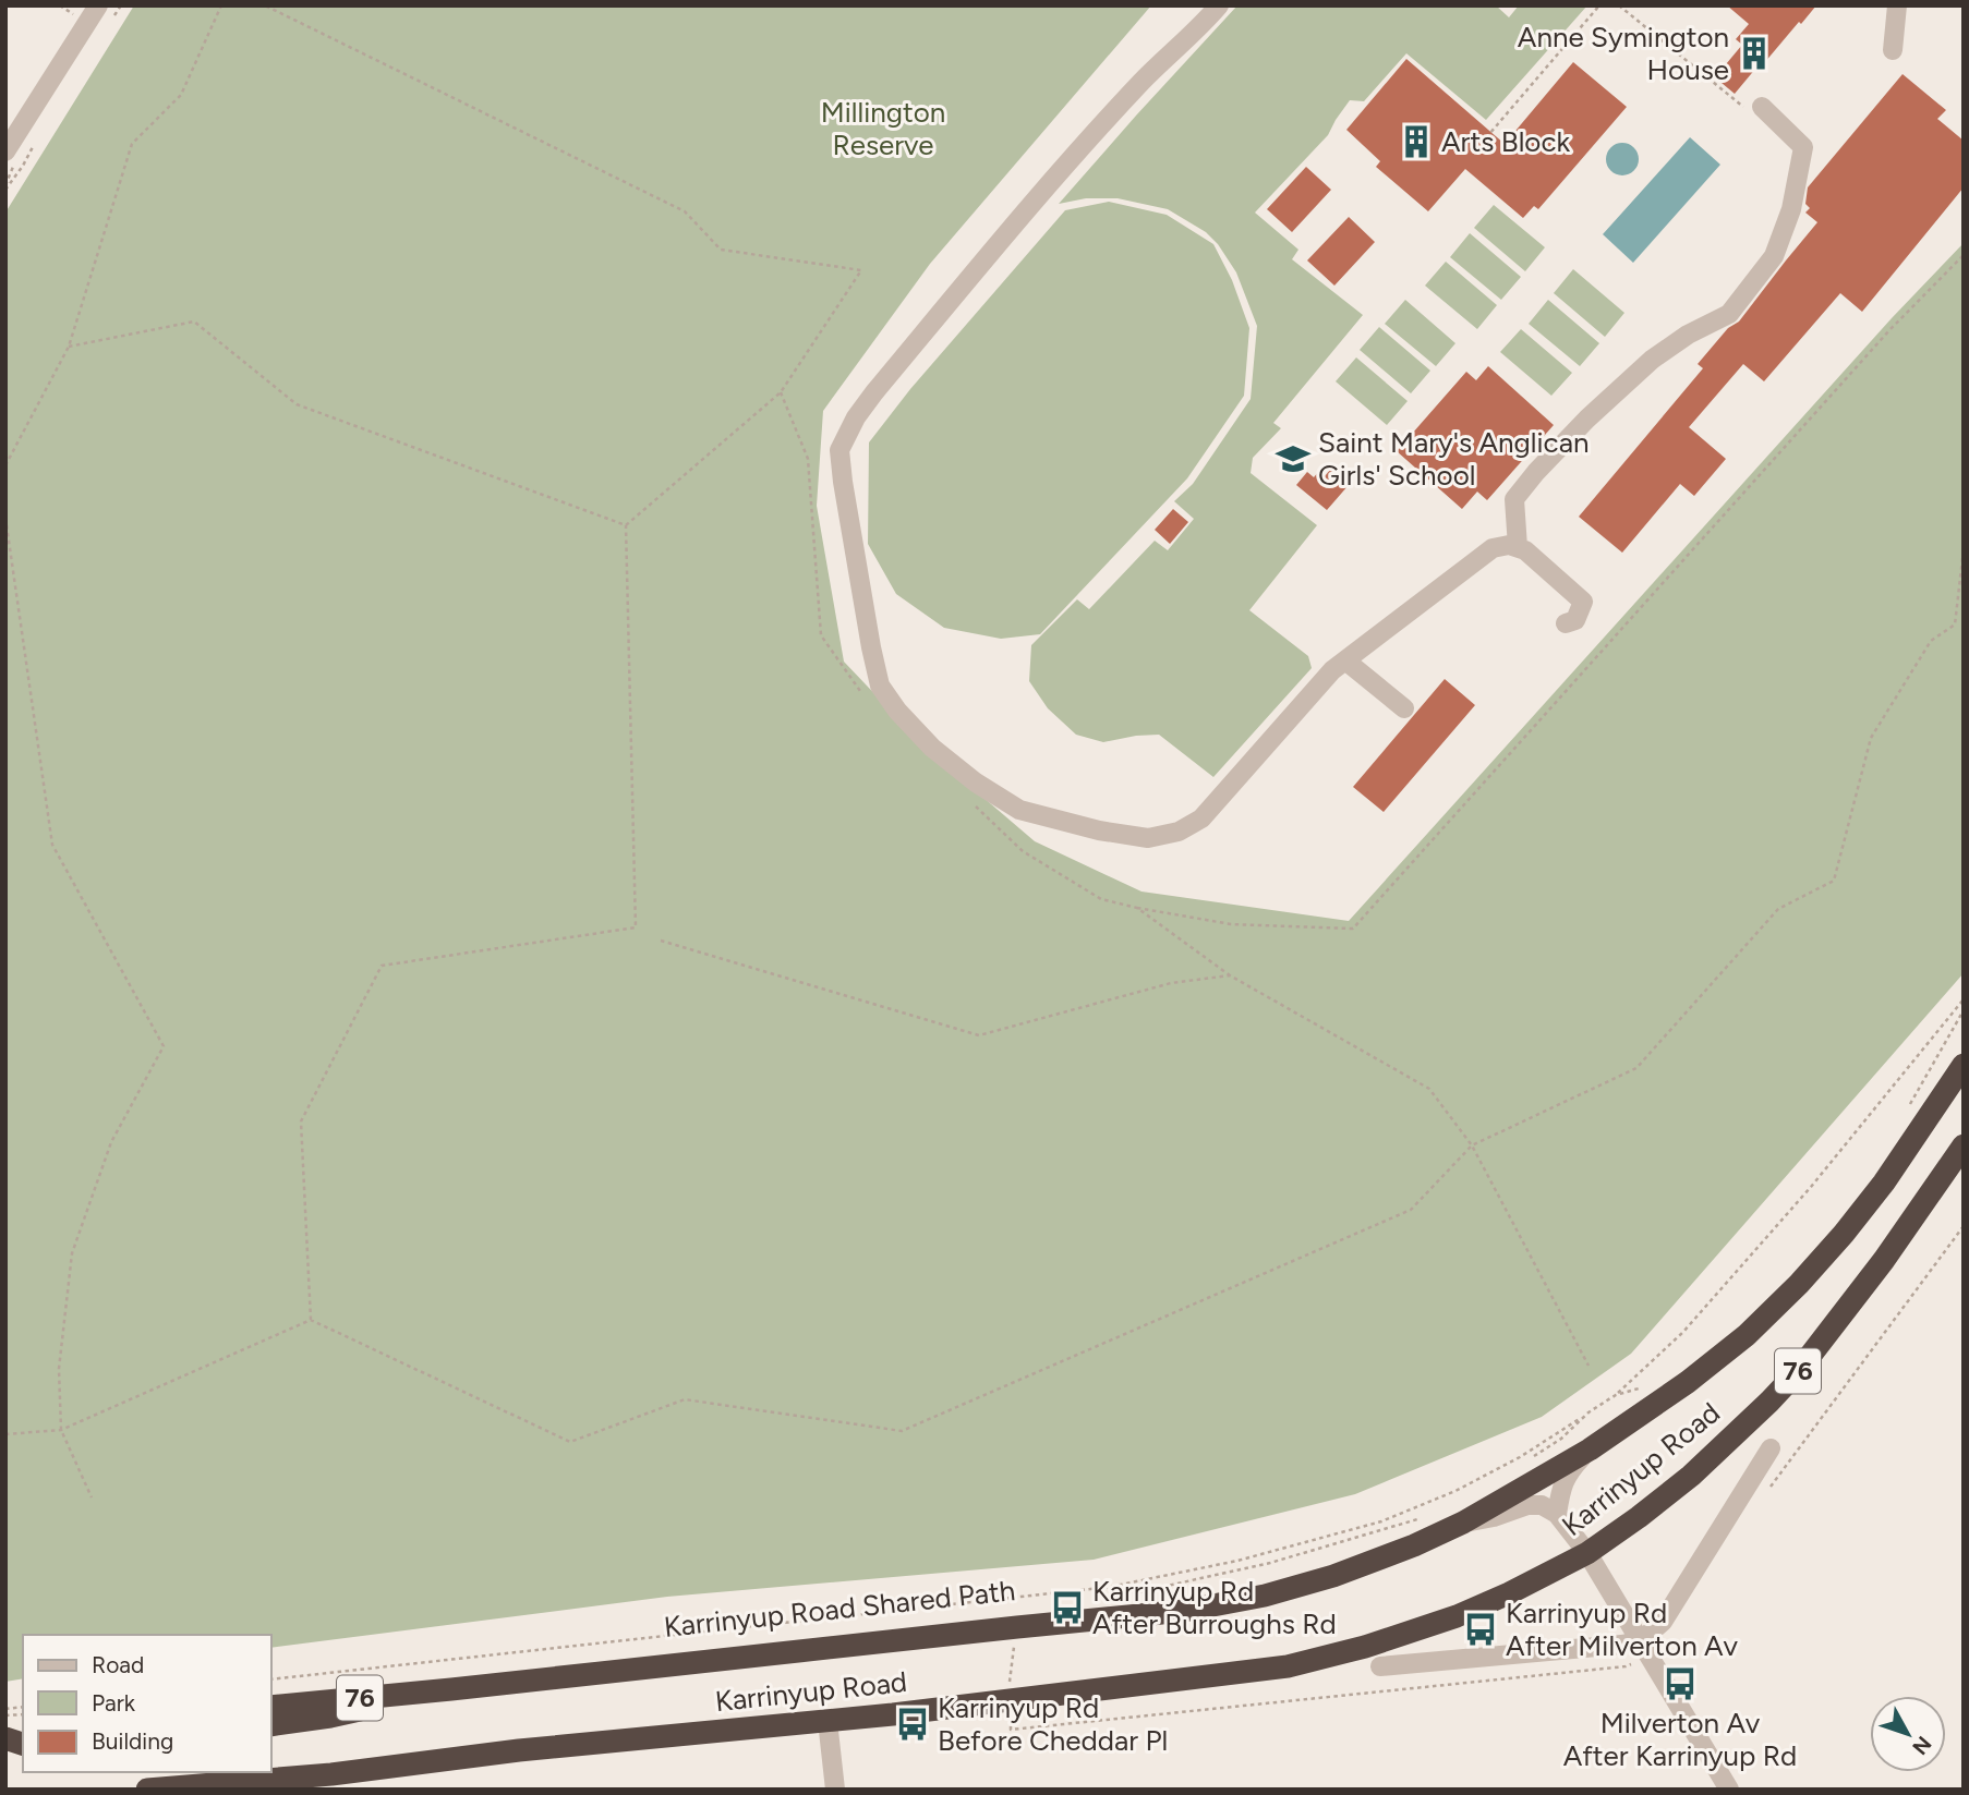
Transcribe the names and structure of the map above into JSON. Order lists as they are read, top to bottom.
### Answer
{
  "streets": {
    "highway": ["76", "Karrinyup Road"]
  },
  "parks": ["Millington Reserve"],
  "places": {
    "building": ["Anne Symington House", "Arts Block"],
    "school or university": ["Saint Mary's Anglican Girls' School"],
    "bus stop": [
      "Karrinyup Rd After Burroughs Rd",
      "Karrinyup Rd After Milverton Av",
      "Milverton Av After Karrinyup Rd",
      "Karrinyup Rd Before Cheddar Pl"
    ]
  },
  "legend": ["Road", "Park", "Building"],
  "north": "bottom right"
}
